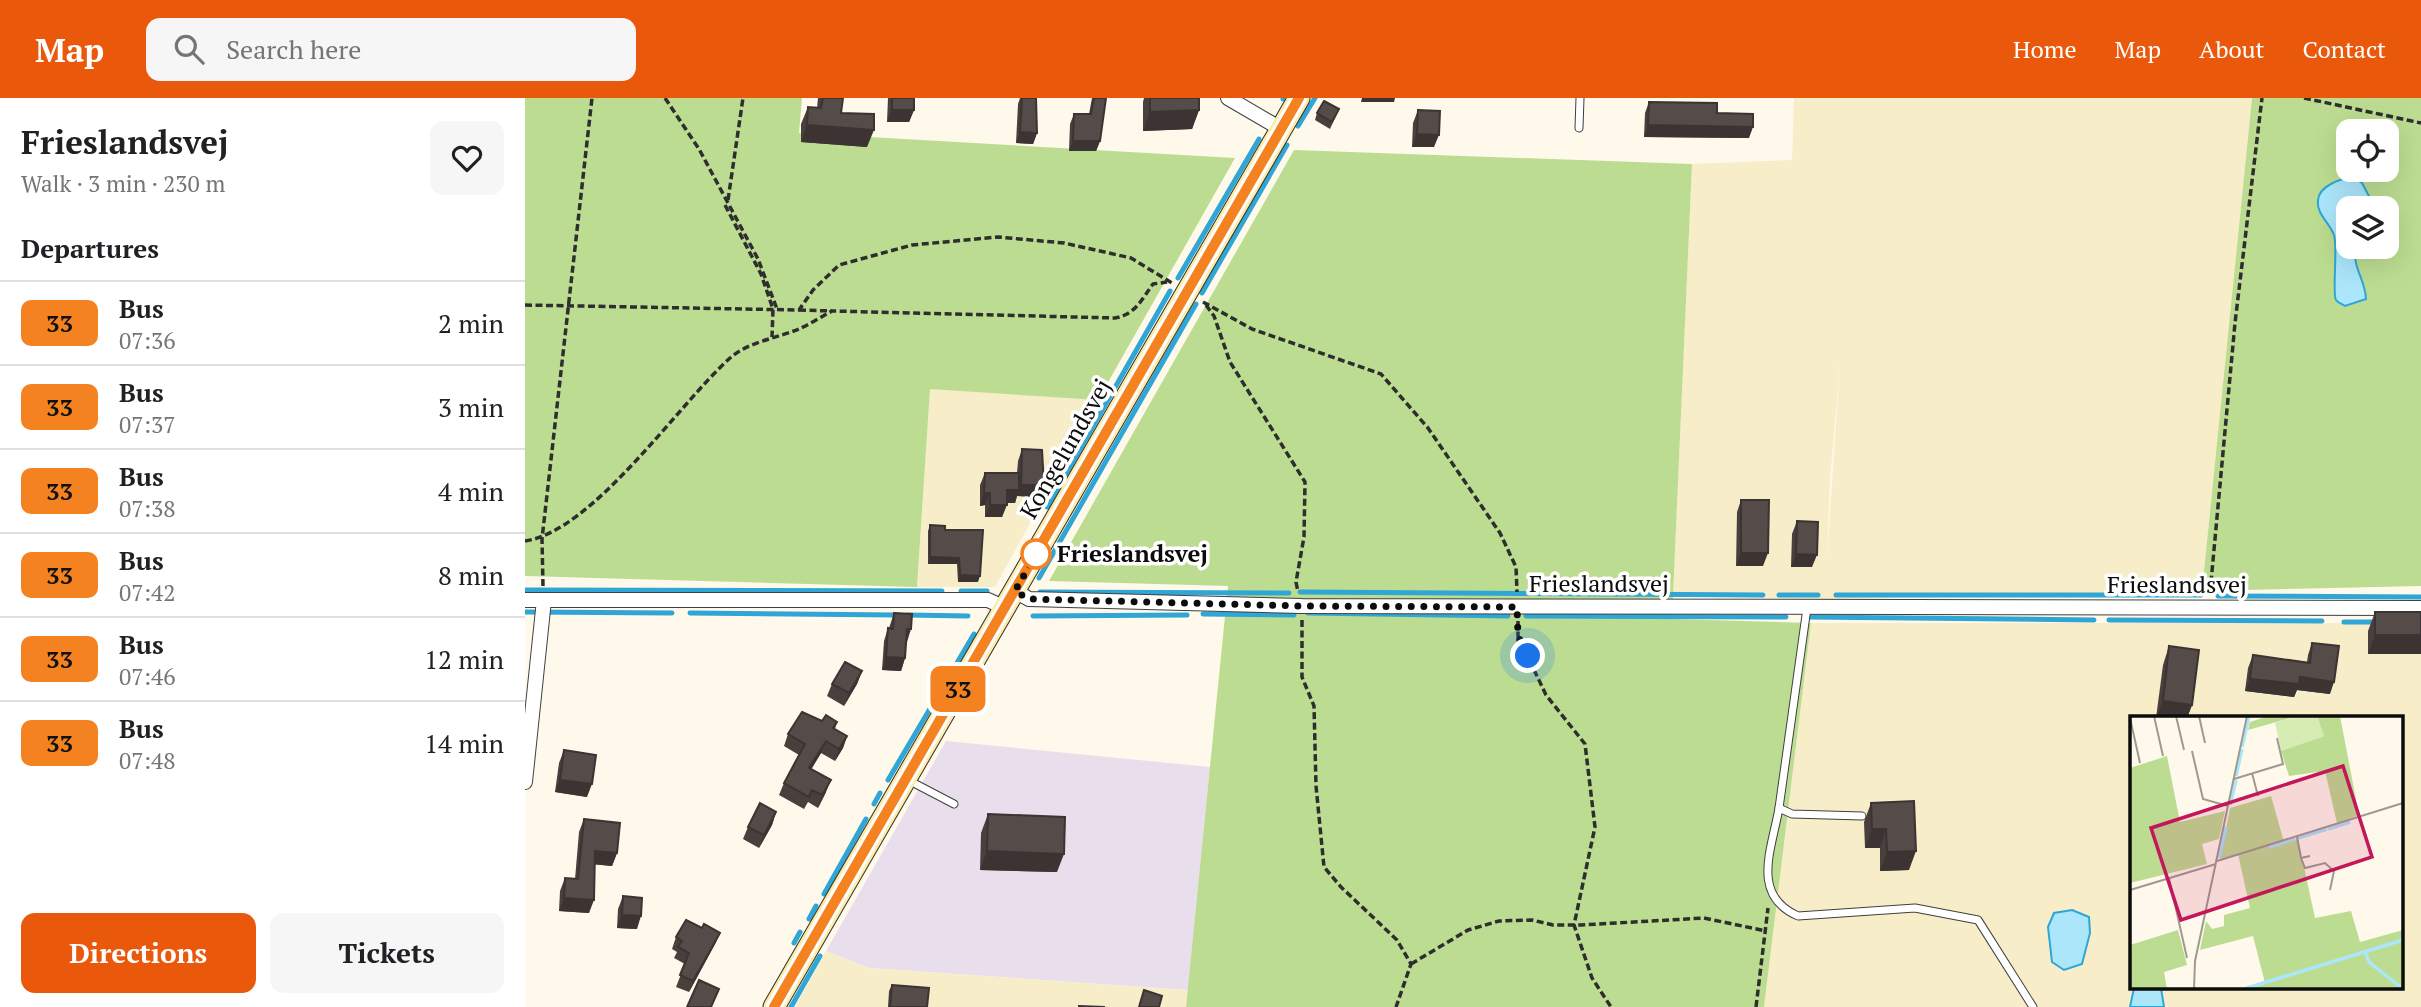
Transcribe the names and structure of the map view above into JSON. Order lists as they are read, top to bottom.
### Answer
{
  "streets": {
    "street": ["Kongelundsvej", "Frieslandsvej"]
  },
  "crossings": [
    ["Kongelundsvej", "Frieslandsvej"]
  ],
  "places": ["Frieslandsvej"],
  "lines": ["bus line 33"],
  "page": {
    "header": "Map",
    "search": "Search here",
    "nav": [
      "Home",
      "Map",
      "About",
      "Contact"
    ],
    "heading": [
      ["Frieslandsvej", "Walk · 3 min · 230 m"],
      "Departures"
    ],
    "on_map": "33",
    "list": [
      {
        "mark": "33",
        "name": "Bus",
        "note": "07:36",
        "value": "2 min"
      },
      {
        "mark": "33",
        "name": "Bus",
        "note": "07:37",
        "value": "3 min"
      },
      {
        "mark": "33",
        "name": "Bus",
        "note": "07:38",
        "value": "4 min"
      },
      {
        "mark": "33",
        "name": "Bus",
        "note": "07:42",
        "value": "8 min"
      },
      {
        "mark": "33",
        "name": "Bus",
        "note": "07:46",
        "value": "12 min"
      },
      {
        "mark": "33",
        "name": "Bus",
        "note": "07:48",
        "value": "14 min"
      }
    ],
    "buttons": ["Directions", "Tickets"]
  }
}
